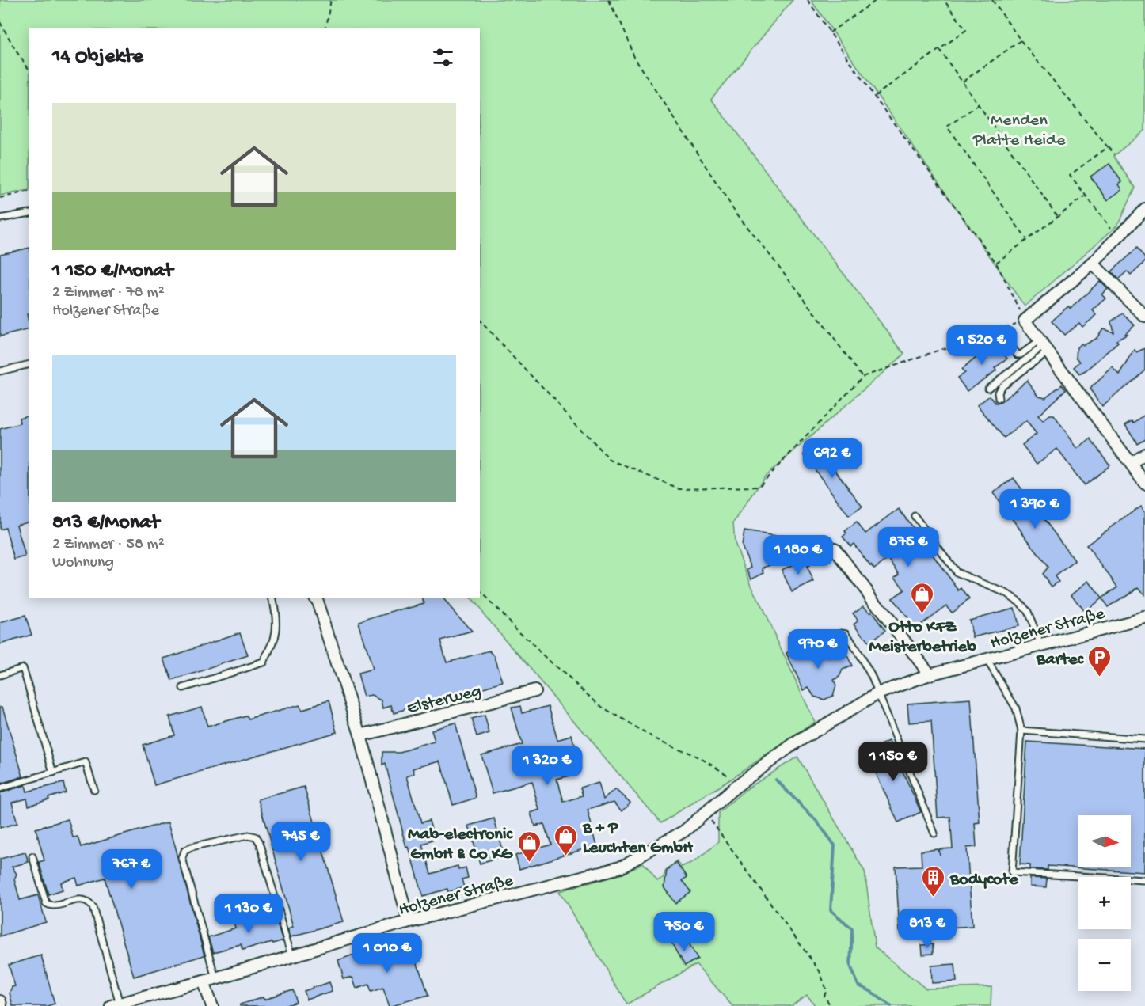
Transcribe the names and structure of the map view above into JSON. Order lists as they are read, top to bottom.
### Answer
{
  "streets": {
    "street": ["Holzener Straße", "Elsterweg"]
  },
  "parks": ["Menden Platte Heide"],
  "places": {
    "shop": ["Otto KFZ Meisterbetrieb", "B + P Leuchten GmbH", "Mab-electronic GmbH & Co KG"],
    "parking": ["Bartec"],
    "building": ["Bodycote"]
  },
  "north": "right",
  "page": {
    "heading": "14 Objekte",
    "list": [
      {
        "name": "1 150 €/Monat",
        "note": "2 Zimmer · 78 m² · Holzener Straße"
      },
      {
        "name": "813 €/Monat",
        "note": "2 Zimmer · 58 m² · Wohnung"
      }
    ],
    "price": [
      "1 520 €",
      "692 €",
      "1 390 €",
      "875 €",
      "1 180 €",
      "970 €",
      "1 150 €",
      "1 320 €",
      "745 €",
      "767 €",
      "1 130 €",
      "813 €",
      "750 €",
      "1 010 €"
    ],
    "map_buttons": ["+", "−"]
  }
}
